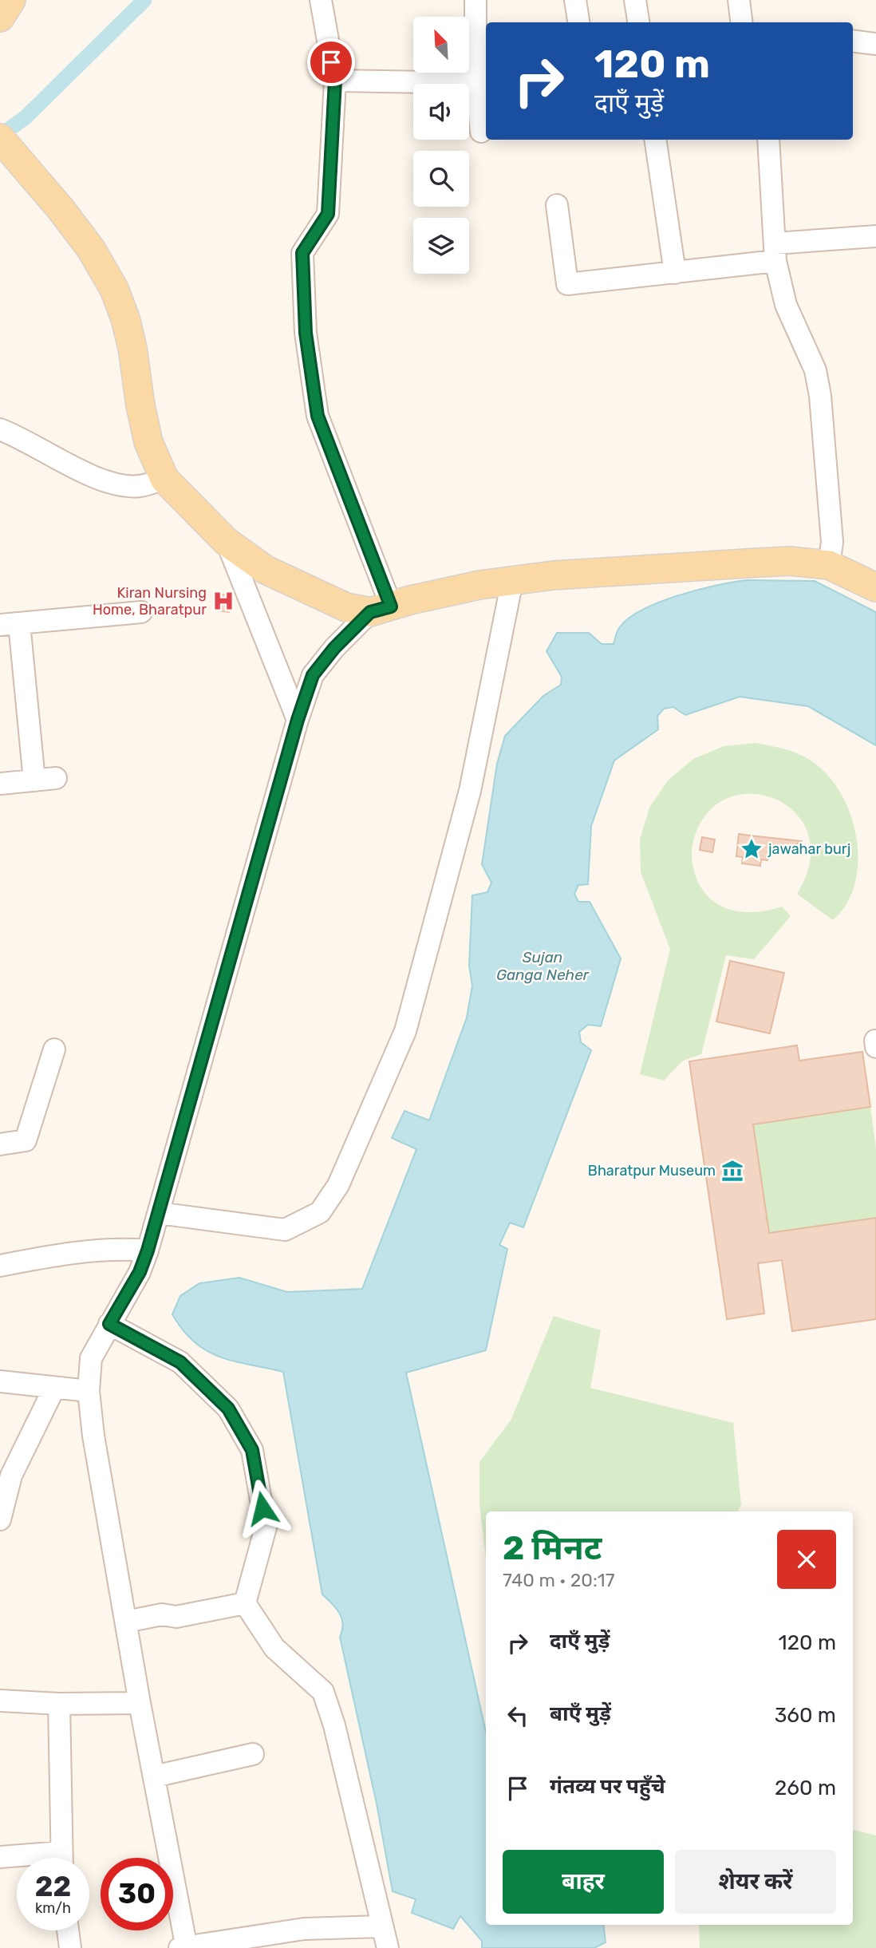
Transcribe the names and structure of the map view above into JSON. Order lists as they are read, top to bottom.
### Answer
{
  "water": ["Sujan Ganga Neher"],
  "places": {
    "hospital": ["Kiran Nursing Home, Bharatpur"],
    "place": ["jawahar burj"],
    "museum": ["Bharatpur Museum"]
  },
  "north": "top left",
  "page": {
    "turn": ["120 m", "दाएँ मुड़ें"],
    "heading": ["2 मिनट", "740 m · 20:17"],
    "list": [
      {
        "name": "दाएँ मुड़ें",
        "value": "120 m"
      },
      {
        "name": "बाएँ मुड़ें",
        "value": "360 m"
      },
      {
        "name": "गंतव्य पर पहुँचे",
        "value": "260 m"
      }
    ],
    "buttons": ["बाहर", "शेयर करें"],
    "speed": "22 km/h",
    "limit": "30"
  }
}
